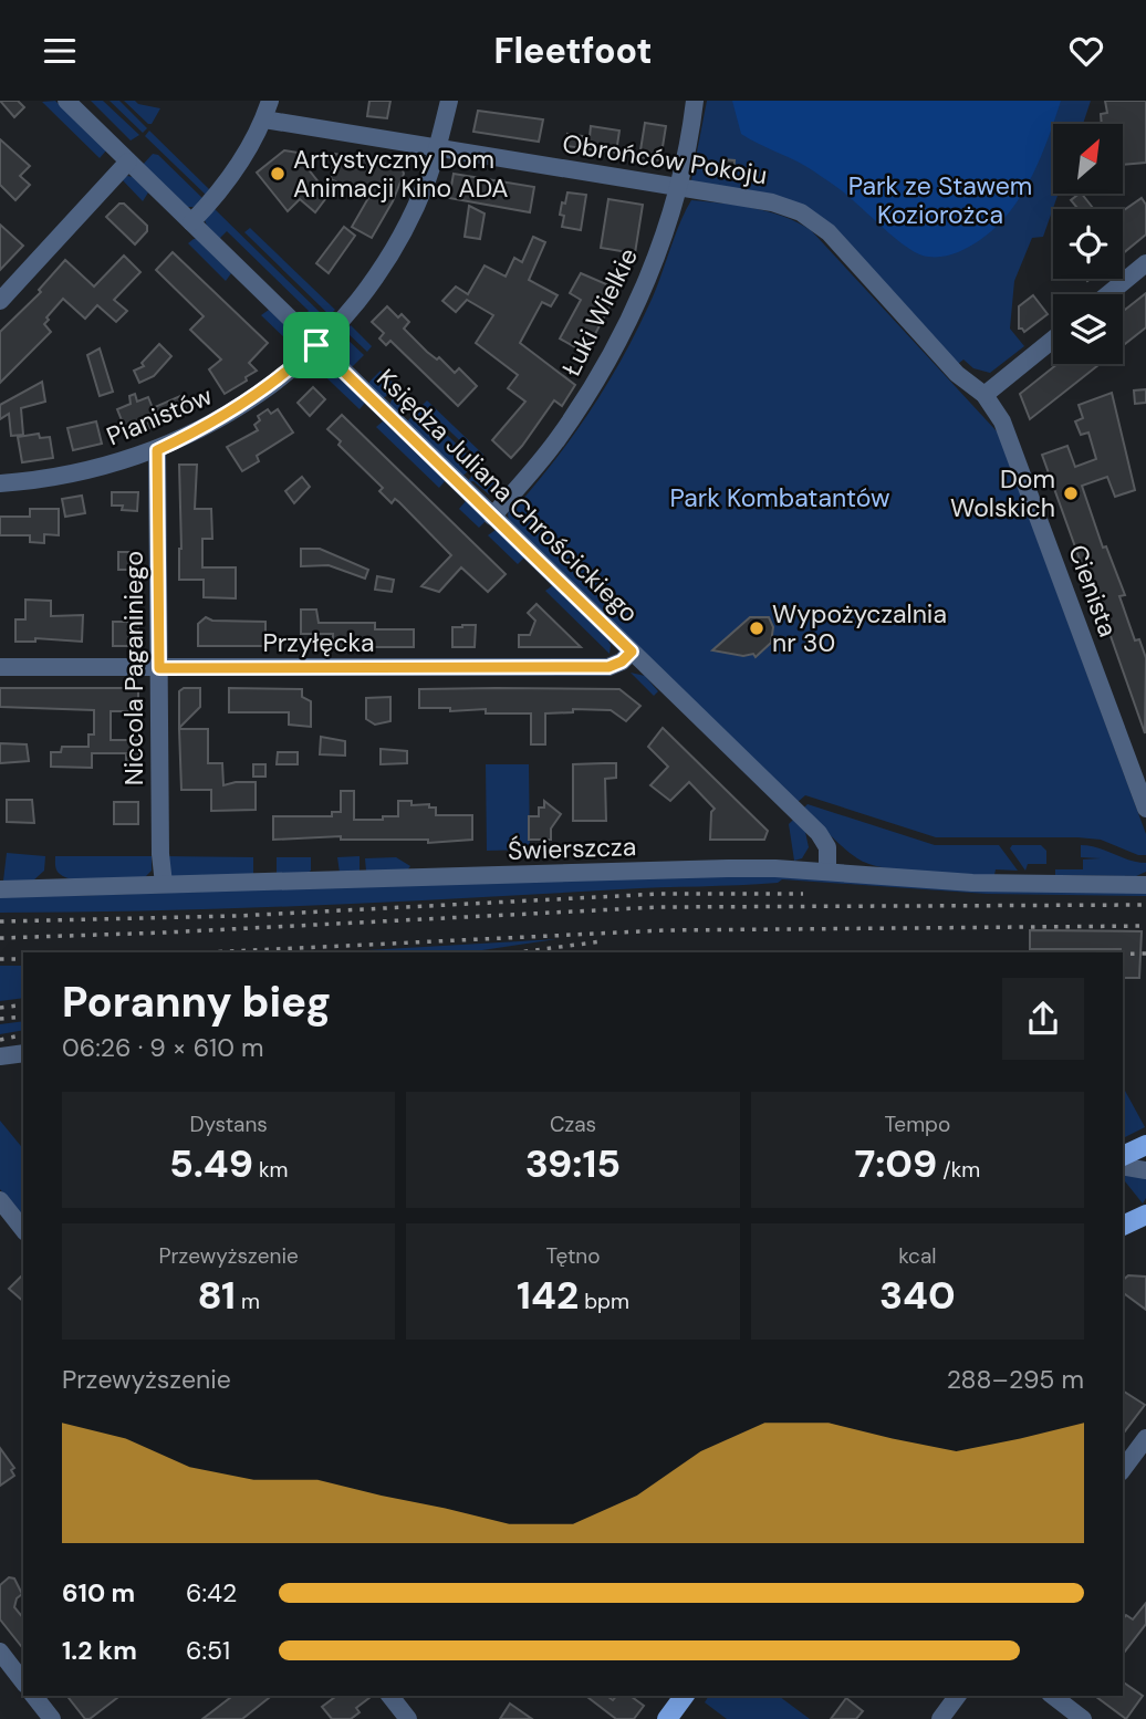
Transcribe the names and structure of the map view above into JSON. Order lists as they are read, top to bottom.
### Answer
{
  "streets": {
    "street": [
      "Obrońców Pokoju",
      "Łuki Wielkie",
      "Pianistów",
      "Księdza Juliana Chrościckiego",
      "Cienista",
      "Przyłęcka",
      "Niccola Paganiniego",
      "Świerszcza"
    ]
  },
  "crossings": [
    ["Obrońców Pokoju", "Łuki Wielkie"],
    ["Obrońców Pokoju", "Pianistów"],
    ["Obrońców Pokoju", "Cienista"],
    ["Łuki Wielkie", "Księdza Juliana Chrościckiego"],
    ["Pianistów", "Księdza Juliana Chrościckiego"],
    ["Pianistów", "Niccola Paganiniego"],
    ["Księdza Juliana Chrościckiego", "Przyłęcka"],
    ["Księdza Juliana Chrościckiego", "Świerszcza"],
    ["Przyłęcka", "Niccola Paganiniego"],
    ["Niccola Paganiniego", "Świerszcza"]
  ],
  "parks": ["Park ze Stawem Koziorożca", "Park Kombatantów"],
  "places": ["Artystyczny Dom Animacji Kino ADA", "Dom Wolskich", "Wypożyczalnia nr 30"],
  "north": "top right",
  "page": {
    "header": "Fleetfoot",
    "heading": ["Poranny bieg", "06:26 · 9 × 610 m"],
    "stats": [
      ["Dystans", "5.49 km"],
      ["Czas", "39:15"],
      ["Tempo", "7:09 /km"],
      ["Przewyższenie", "81 m"],
      ["Tętno", "142 bpm"],
      ["kcal", "340"]
    ],
    "chart": ["Przewyższenie", "288–295 m"],
    "list": [
      {
        "name": "610 m",
        "note": "6:42"
      },
      {
        "name": "1.2 km",
        "note": "6:51"
      }
    ]
  }
}
